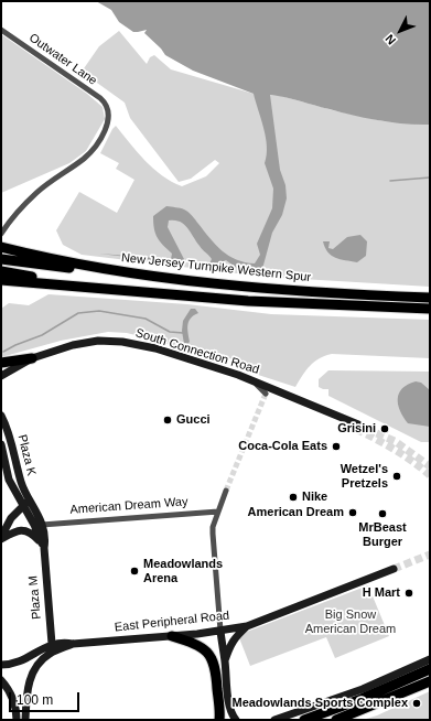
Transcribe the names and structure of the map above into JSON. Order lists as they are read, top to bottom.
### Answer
{
  "streets": {
    "highway": ["New Jersey Turnpike Western Spur"],
    "street": [
      "Outwater Lane",
      "South Connection Road",
      "Plaza K",
      "American Dream Way",
      "Plaza M",
      "East Peripheral Road"
    ]
  },
  "crossings": [
    ["Plaza K", "Plaza M"],
    ["American Dream Way", "Plaza M"],
    ["Plaza M", "East Peripheral Road"]
  ],
  "parks": ["Big Snow American Dream"],
  "places": [
    "Gucci",
    "Grisini",
    "Coca-Cola Eats",
    "Wetzel's Pretzels",
    "Nike",
    "American Dream",
    "MrBeast Burger",
    "Meadowlands Arena",
    "H Mart",
    "Meadowlands Sports Complex"
  ],
  "scale_bar": "100 m",
  "north": "bottom left"
}
